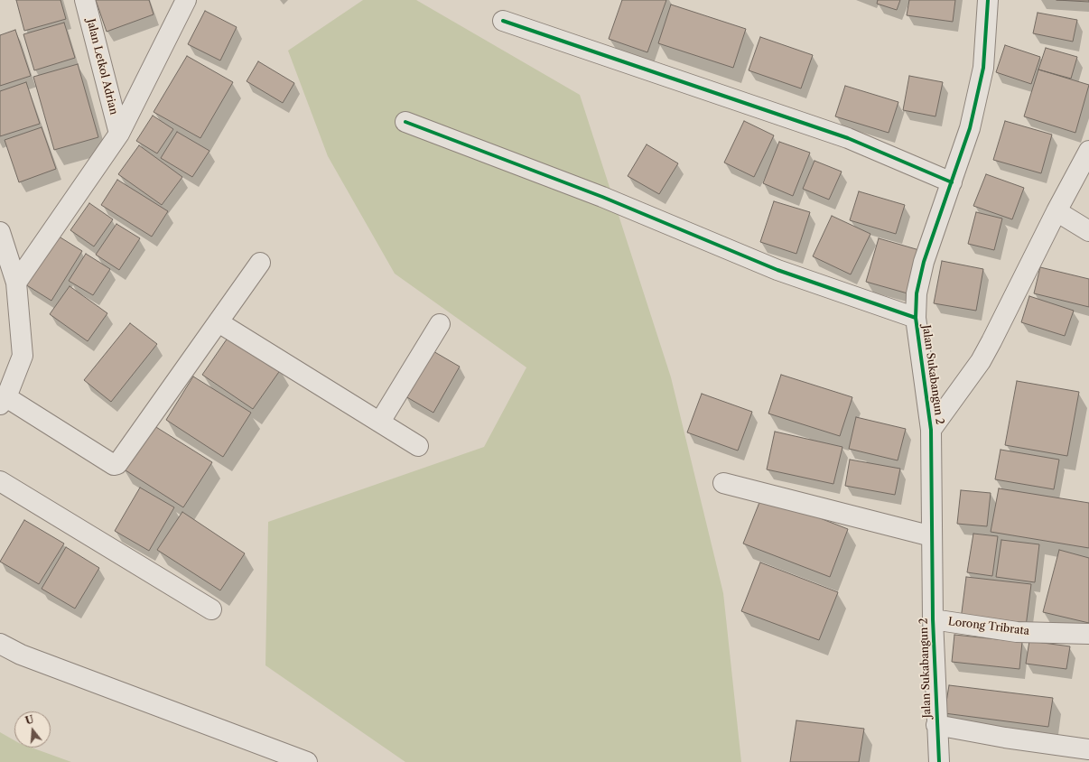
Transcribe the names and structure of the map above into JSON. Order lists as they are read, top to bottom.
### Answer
{
  "streets": {
    "street": ["Jalan Letkol Adrian", "Jalan Sukabangun 2", "Lorong Tribrata"]
  },
  "crossings": [
    ["Jalan Sukabangun 2", "Lorong Tribrata"]
  ],
  "north": "top"
}
